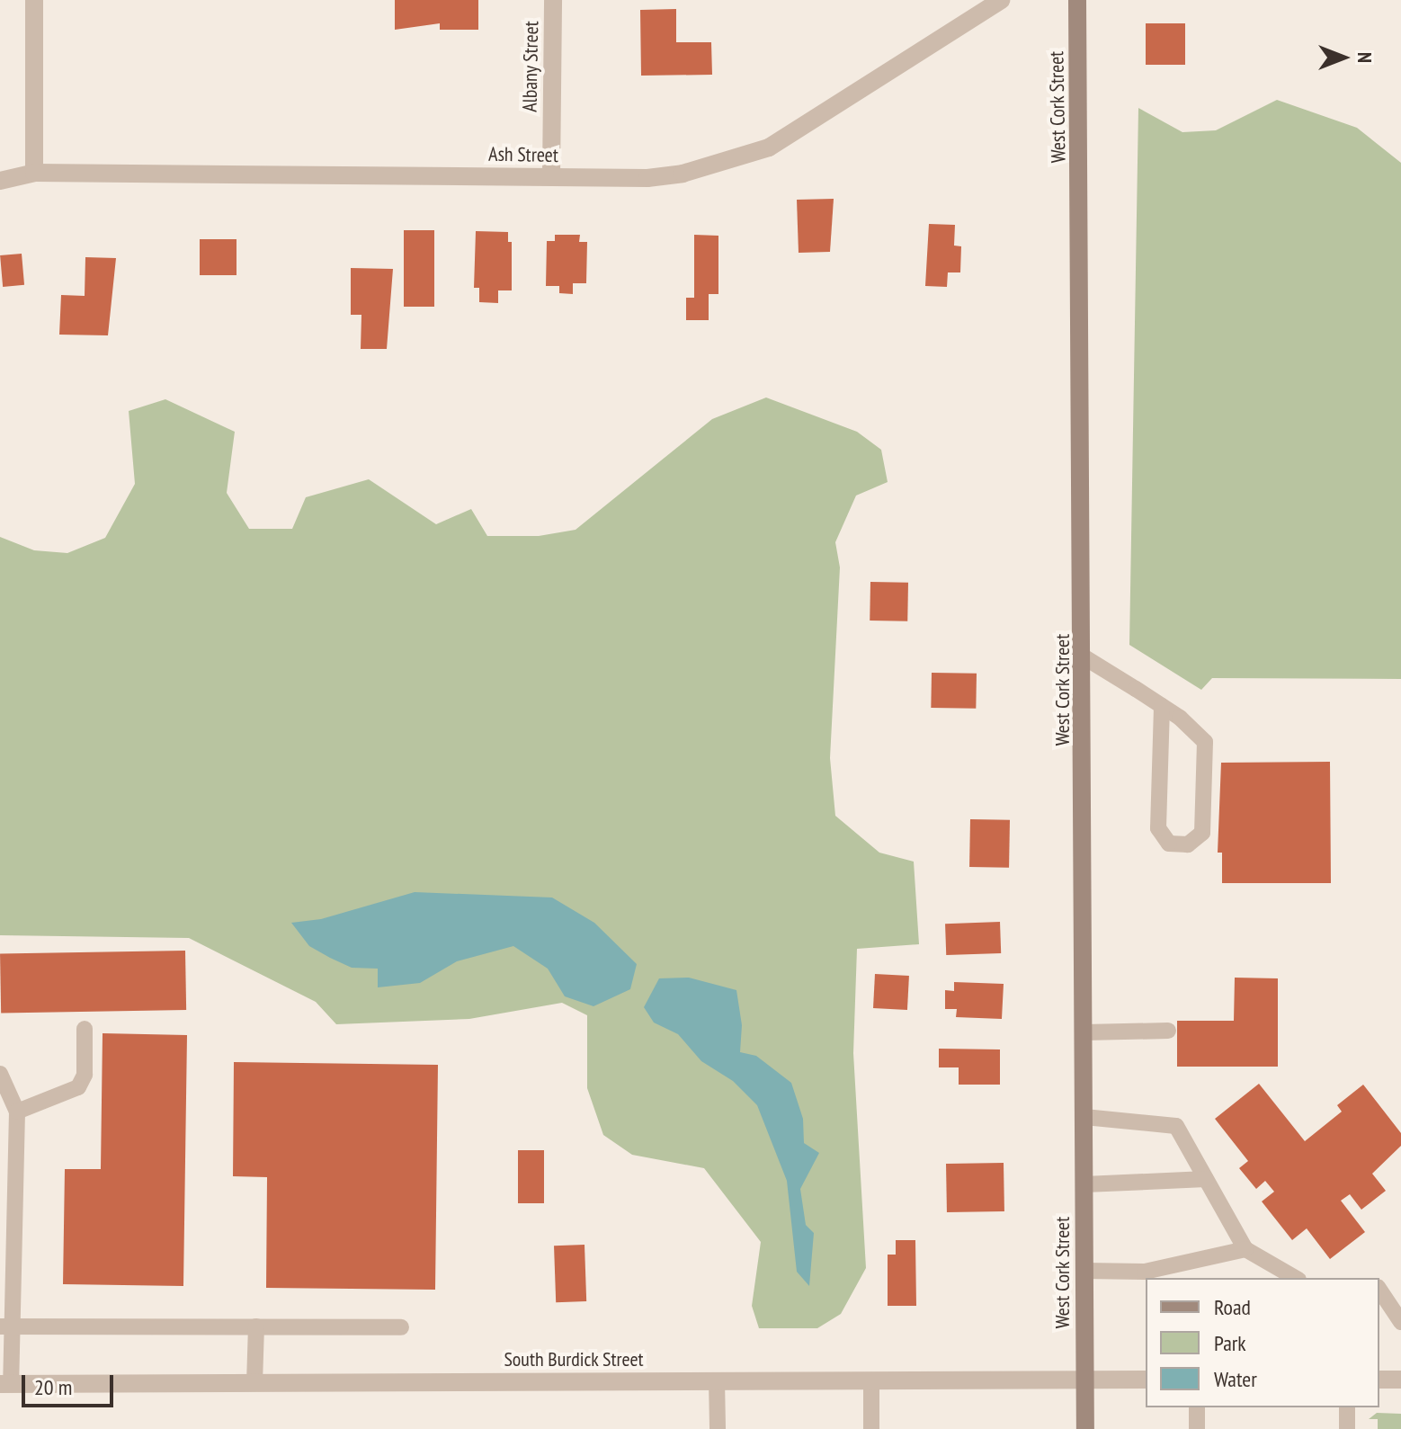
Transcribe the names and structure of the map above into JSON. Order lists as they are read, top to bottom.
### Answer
{
  "streets": {
    "street": [
      "Albany Street",
      "West Cork Street",
      "Ash Street",
      "South Burdick Street"
    ]
  },
  "crossings": [
    ["Albany Street", "Ash Street"],
    ["West Cork Street", "South Burdick Street"]
  ],
  "legend": ["Road", "Park", "Water"],
  "scale_bar": "20 m",
  "north": "right"
}
